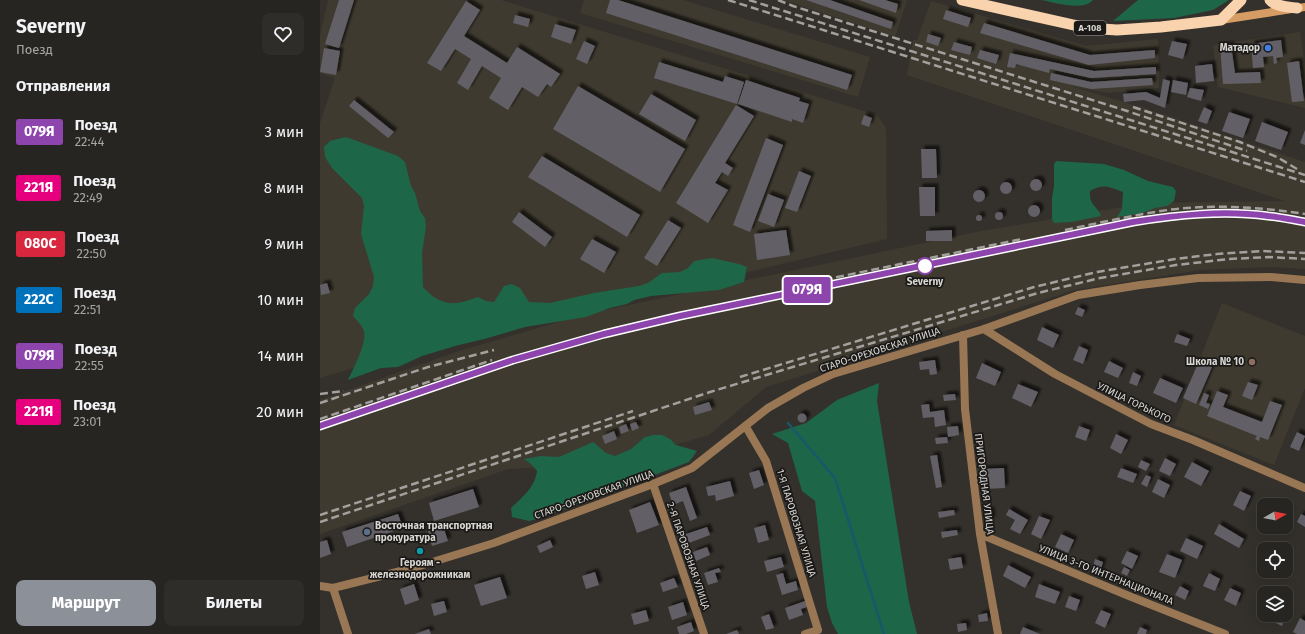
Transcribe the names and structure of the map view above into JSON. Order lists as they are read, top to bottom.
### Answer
{
  "streets": {
    "highway": ["А-108"],
    "street": [
      "СТАРО-ОРЕХОВСКАЯ УЛИЦА",
      "УЛИЦА ГОРЬКОГО",
      "ПРИГОРОДНАЯ УЛИЦА",
      "1-Я ПАРОВОЗНАЯ УЛИЦА",
      "2-Я ПАРОВОЗНАЯ УЛИЦА",
      "УЛИЦА 3-ГО ИНТЕРНАЦИОНАЛА"
    ]
  },
  "crossings": [
    ["СТАРО-ОРЕХОВСКАЯ УЛИЦА", "УЛИЦА ГОРЬКОГО"],
    ["СТАРО-ОРЕХОВСКАЯ УЛИЦА", "ПРИГОРОДНАЯ УЛИЦА"],
    ["СТАРО-ОРЕХОВСКАЯ УЛИЦА", "1-Я ПАРОВОЗНАЯ УЛИЦА"],
    ["СТАРО-ОРЕХОВСКАЯ УЛИЦА", "2-Я ПАРОВОЗНАЯ УЛИЦА"],
    ["ПРИГОРОДНАЯ УЛИЦА", "УЛИЦА 3-ГО ИНТЕРНАЦИОНАЛА"]
  ],
  "places": [
    "Матадор",
    "Severny",
    "Школа № 10",
    "Восточная транспортная прокуратура",
    "Героям - железнодорожникам"
  ],
  "north": "right",
  "page": {
    "heading": [
      ["Severny", "Поезд"],
      "Отправления"
    ],
    "on_map": "079Я",
    "list": [
      {
        "mark": "079Я",
        "name": "Поезд",
        "note": "22:44",
        "value": "3 мин"
      },
      {
        "mark": "221Я",
        "name": "Поезд",
        "note": "22:49",
        "value": "8 мин"
      },
      {
        "mark": "080С",
        "name": "Поезд",
        "note": "22:50",
        "value": "9 мин"
      },
      {
        "mark": "222С",
        "name": "Поезд",
        "note": "22:51",
        "value": "10 мин"
      },
      {
        "mark": "079Я",
        "name": "Поезд",
        "note": "22:55",
        "value": "14 мин"
      },
      {
        "mark": "221Я",
        "name": "Поезд",
        "note": "23:01",
        "value": "20 мин"
      }
    ],
    "buttons": ["Маршрут", "Билеты"]
  }
}
